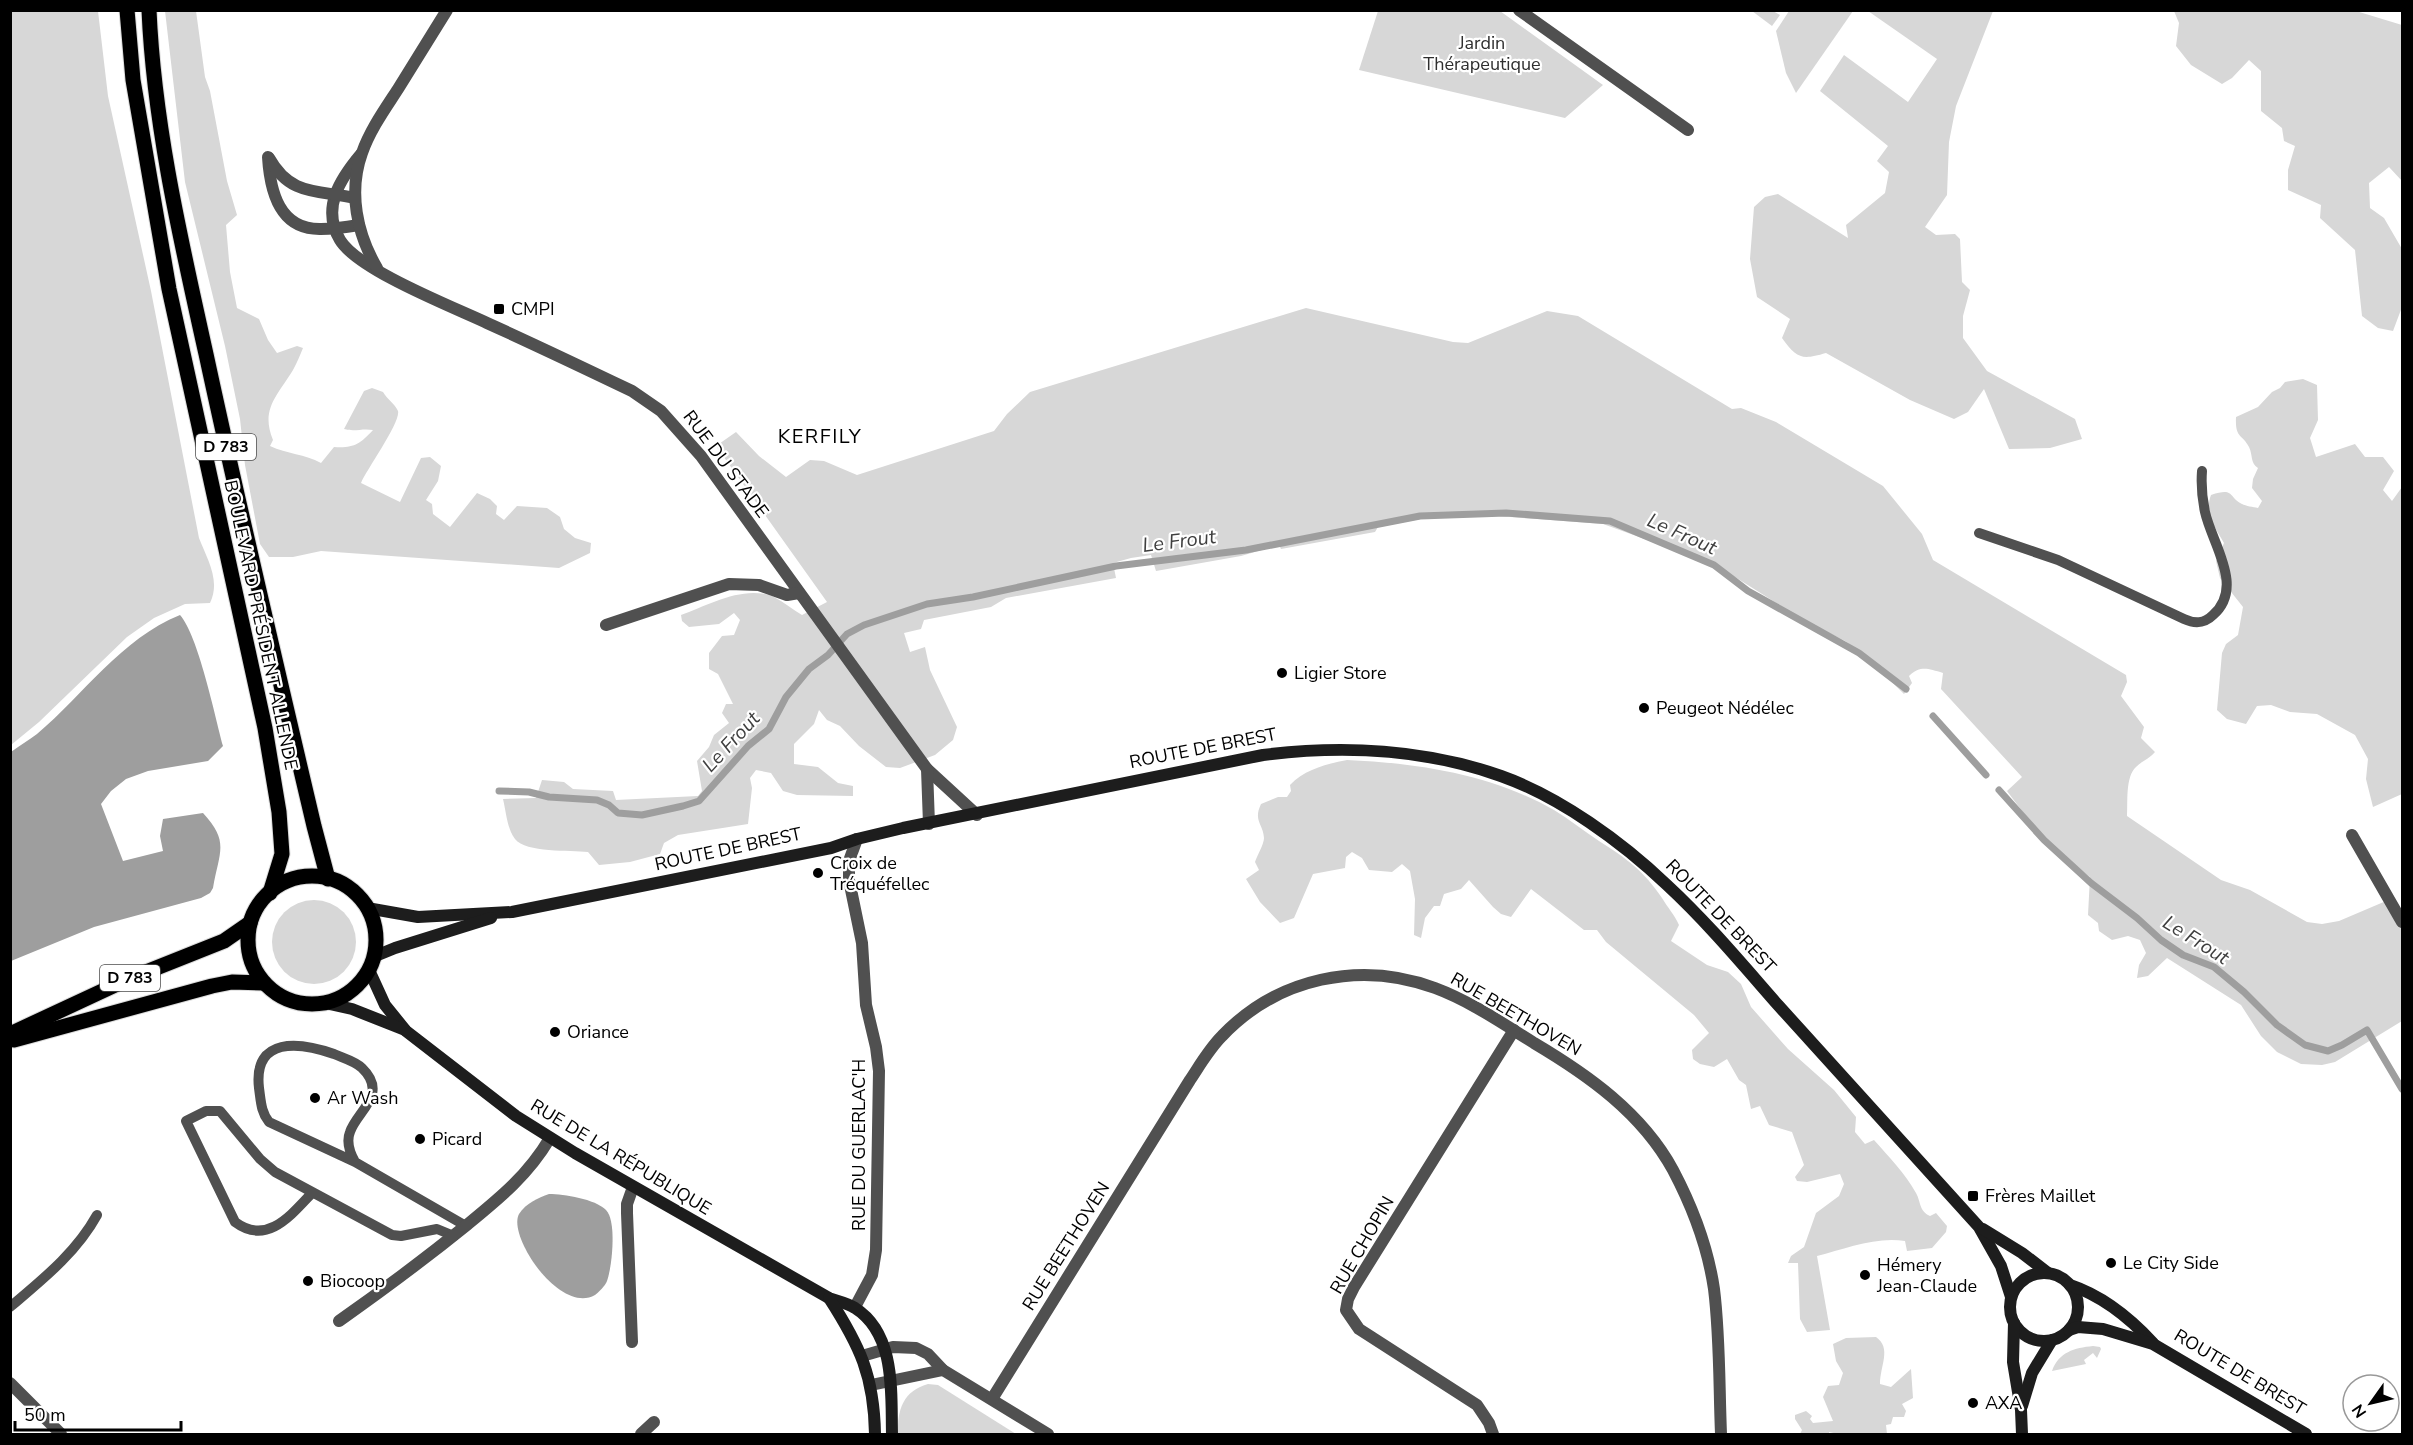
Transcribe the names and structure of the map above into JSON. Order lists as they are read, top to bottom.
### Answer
{
  "streets": {
    "main road": [
      "D 783",
      "BOULEVARD PRÉSIDENT ALLENDE",
      "ROUTE DE BREST",
      "RUE DE LA RÉPUBLIQUE"
    ],
    "street": [
      "RUE DU STADE",
      "RUE BEETHOVEN",
      "RUE DU GUERLAC'H",
      "RUE CHOPIN"
    ]
  },
  "crossings": [
    ["D 783", "BOULEVARD PRÉSIDENT ALLENDE"],
    ["D 783", "ROUTE DE BREST"],
    ["D 783", "RUE DE LA RÉPUBLIQUE"],
    ["RUE DU STADE", "ROUTE DE BREST"],
    ["BOULEVARD PRÉSIDENT ALLENDE", "ROUTE DE BREST"],
    ["BOULEVARD PRÉSIDENT ALLENDE", "RUE DE LA RÉPUBLIQUE"],
    ["ROUTE DE BREST", "RUE DU GUERLAC'H"],
    ["ROUTE DE BREST", "RUE DE LA RÉPUBLIQUE"],
    ["RUE BEETHOVEN", "RUE CHOPIN"],
    ["RUE DU GUERLAC'H", "RUE DE LA RÉPUBLIQUE"]
  ],
  "districts": ["KERFILY"],
  "water": ["Le Frout"],
  "parks": ["Jardin Thérapeutique"],
  "places": {
    "transit": ["CMPI", "Frères Maillet"],
    "other": [
      "Ligier Store",
      "Peugeot Nédélec",
      "Croix de Tréquéfellec",
      "Oriance",
      "Ar Wash",
      "Picard",
      "Le City Side",
      "Hémery Jean-Claude",
      "Biocoop",
      "AXA"
    ]
  },
  "scale_bar": "50 m",
  "north": "bottom left"
}
